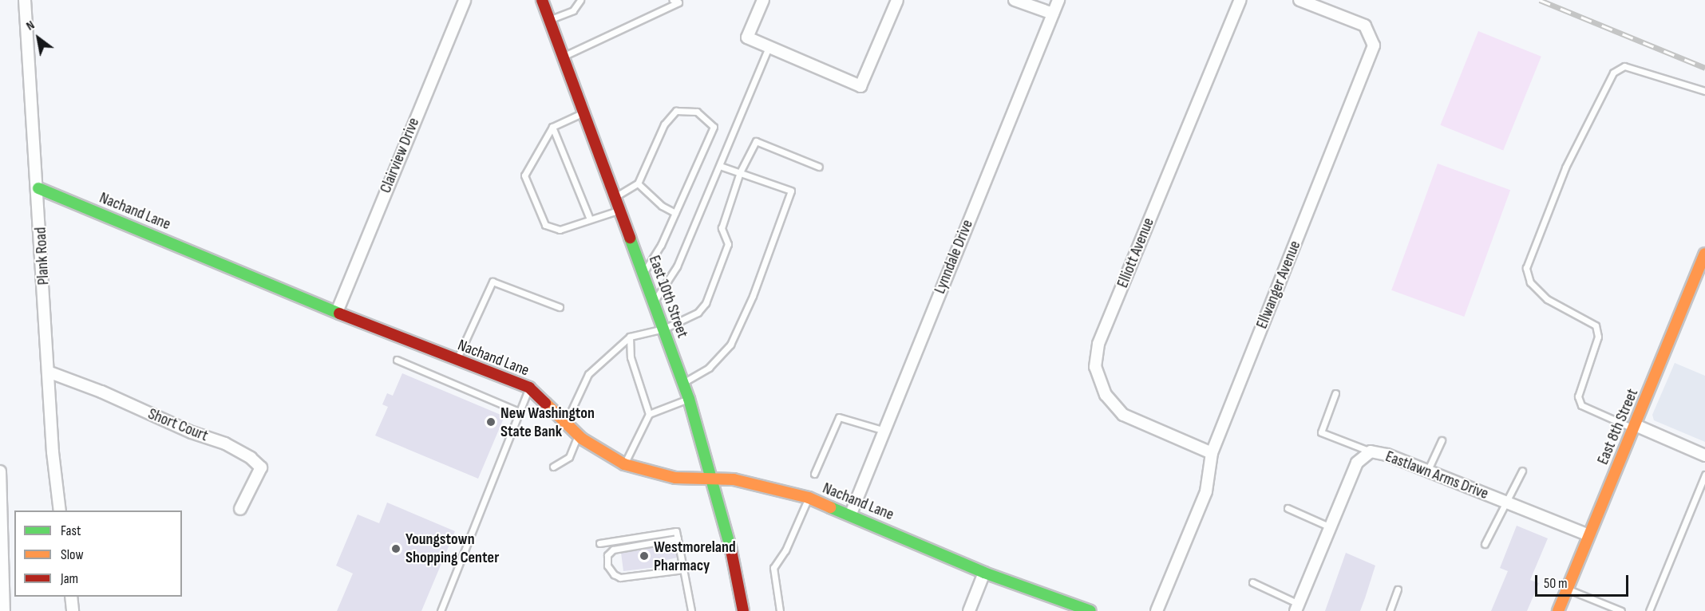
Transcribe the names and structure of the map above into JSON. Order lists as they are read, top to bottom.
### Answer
{
  "streets": {
    "street": [
      "Clairview Drive",
      "Nachand Lane",
      "Elliott Avenue",
      "Plank Road",
      "Lynndale Drive",
      "Ellwanger Avenue",
      "East 10th Street",
      "Short Court",
      "East 8th Street",
      "Eastlawn Arms Drive"
    ]
  },
  "crossings": [
    ["Clairview Drive", "Nachand Lane"],
    ["Nachand Lane", "Plank Road"],
    ["Nachand Lane", "Lynndale Drive"],
    ["Nachand Lane", "East 10th Street"],
    ["Elliott Avenue", "Ellwanger Avenue"],
    ["Plank Road", "Short Court"],
    ["East 8th Street", "Eastlawn Arms Drive"]
  ],
  "places": ["New Washington State Bank", "Youngstown Shopping Center", "Westmoreland Pharmacy"],
  "legend": ["Fast", "Slow", "Jam"],
  "scale_bar": "50 m",
  "north": "top left"
}
